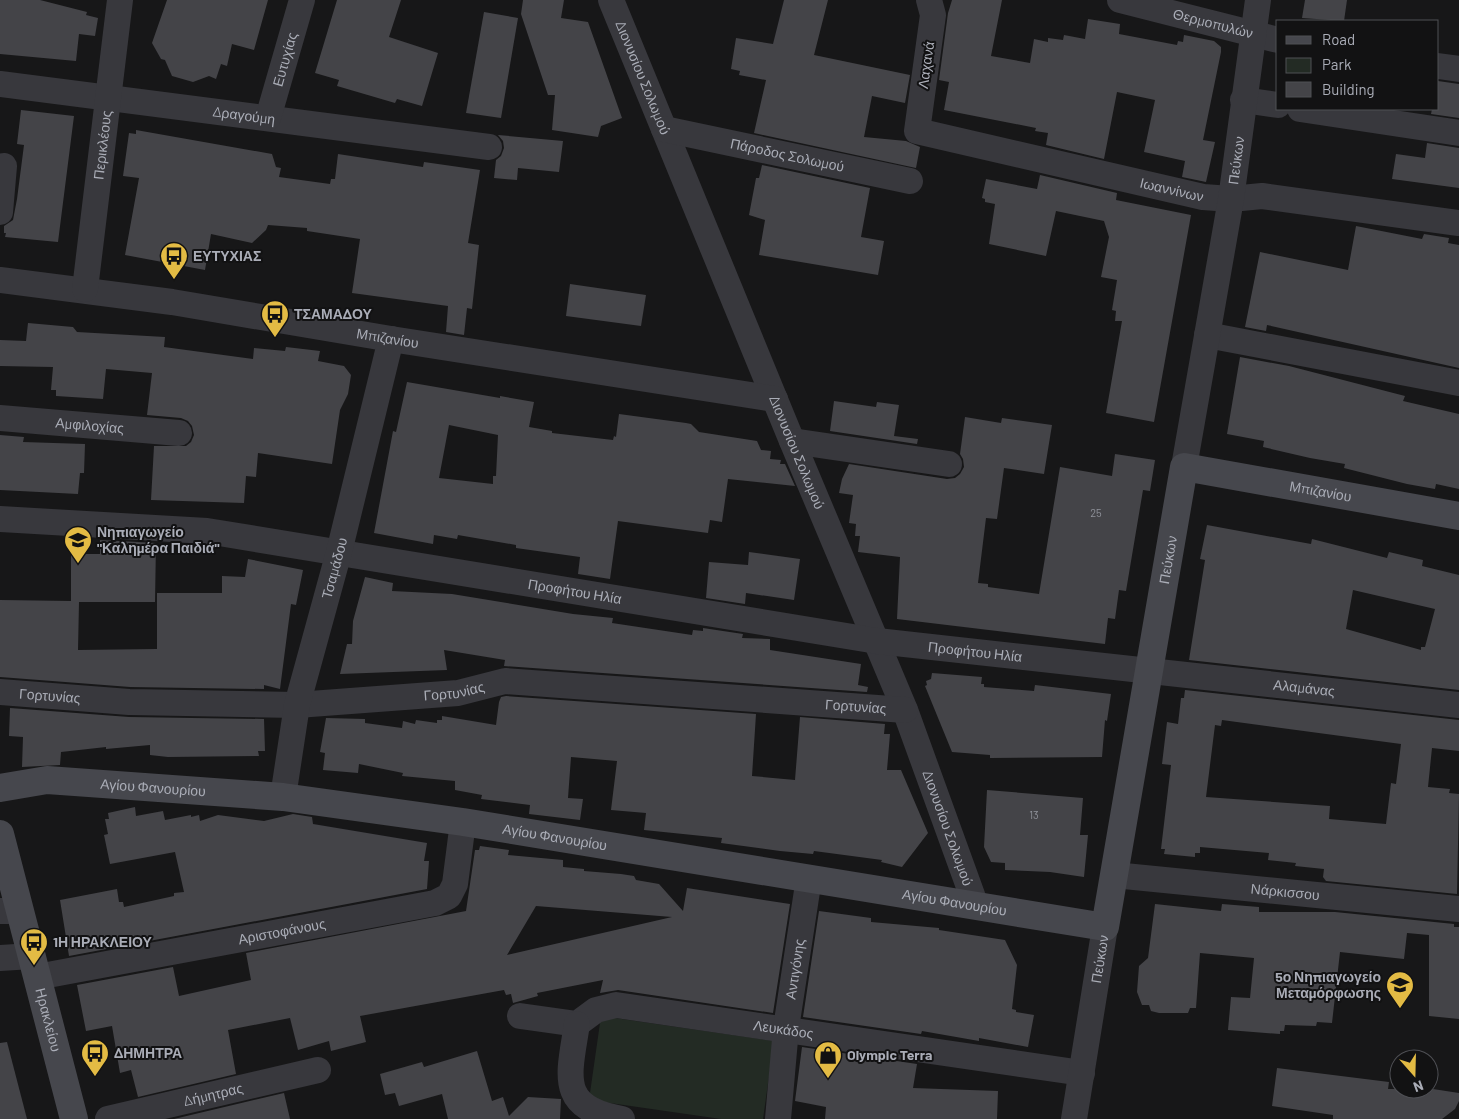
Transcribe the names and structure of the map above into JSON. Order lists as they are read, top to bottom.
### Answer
{
  "streets": {
    "street": [
      "Θερμοπυλών",
      "Ευτυχίας",
      "Λαχανά",
      "Διονυσίου Σολωμού",
      "Δραγούμη",
      "Περικλέους",
      "Πάροδος Σολωμού",
      "Πεύκων",
      "Ιωαννίνων",
      "Μπιζανίου",
      "Αμφιλοχίας",
      "Τσαμάδου",
      "Προφήτου Ηλία",
      "Αλαμάνας",
      "Γορτυνίας",
      "Αγίου Φανουρίου",
      "Νάρκισσου",
      "Αριστοφάνους",
      "Αντιγόνης",
      "Ηρακλείου",
      "Λευκάδος",
      "Δήμητρας"
    ]
  },
  "crossings": [
    ["Θερμοπυλών", "Πεύκων"],
    ["Ευτυχίας", "Δραγούμη"],
    ["Λαχανά", "Ιωαννίνων"],
    ["Διονυσίου Σολωμού", "Πάροδος Σολωμού"],
    ["Διονυσίου Σολωμού", "Μπιζανίου"],
    ["Διονυσίου Σολωμού", "Προφήτου Ηλία"],
    ["Διονυσίου Σολωμού", "Γορτυνίας"],
    ["Διονυσίου Σολωμού", "Αγίου Φανουρίου"],
    ["Δραγούμη", "Περικλέους"],
    ["Περικλέους", "Μπιζανίου"],
    ["Πεύκων", "Ιωαννίνων"],
    ["Πεύκων", "Μπιζανίου"],
    ["Πεύκων", "Προφήτου Ηλία"],
    ["Πεύκων", "Αλαμάνας"],
    ["Πεύκων", "Αγίου Φανουρίου"],
    ["Πεύκων", "Νάρκισσου"],
    ["Πεύκων", "Λευκάδος"],
    ["Μπιζανίου", "Τσαμάδου"],
    ["Τσαμάδου", "Προφήτου Ηλία"],
    ["Τσαμάδου", "Γορτυνίας"],
    ["Τσαμάδου", "Αγίου Φανουρίου"],
    ["Προφήτου Ηλία", "Αλαμάνας"],
    ["Αγίου Φανουρίου", "Αριστοφάνους"],
    ["Αγίου Φανουρίου", "Αντιγόνης"],
    ["Αριστοφάνους", "Ηρακλείου"],
    ["Αντιγόνης", "Λευκάδος"]
  ],
  "places": {
    "bus stop": [
      "ΕΥΤΥΧΙΑΣ",
      "ΤΣΑΜΑΔΟΥ",
      "1Η ΗΡΑΚΛΕΙΟΥ",
      "ΔΗΜΗΤΡΑ"
    ],
    "school or university": ["Νηπιαγωγείο \"Καλημέρα Παιδιά\"", "5ο Νηπιαγωγείο Μεταμόρφωσης"],
    "shop": ["Olympic Terra"]
  },
  "house_numbers": ["25", "13"],
  "legend": ["Road", "Park", "Building"],
  "north": "bottom"
}
